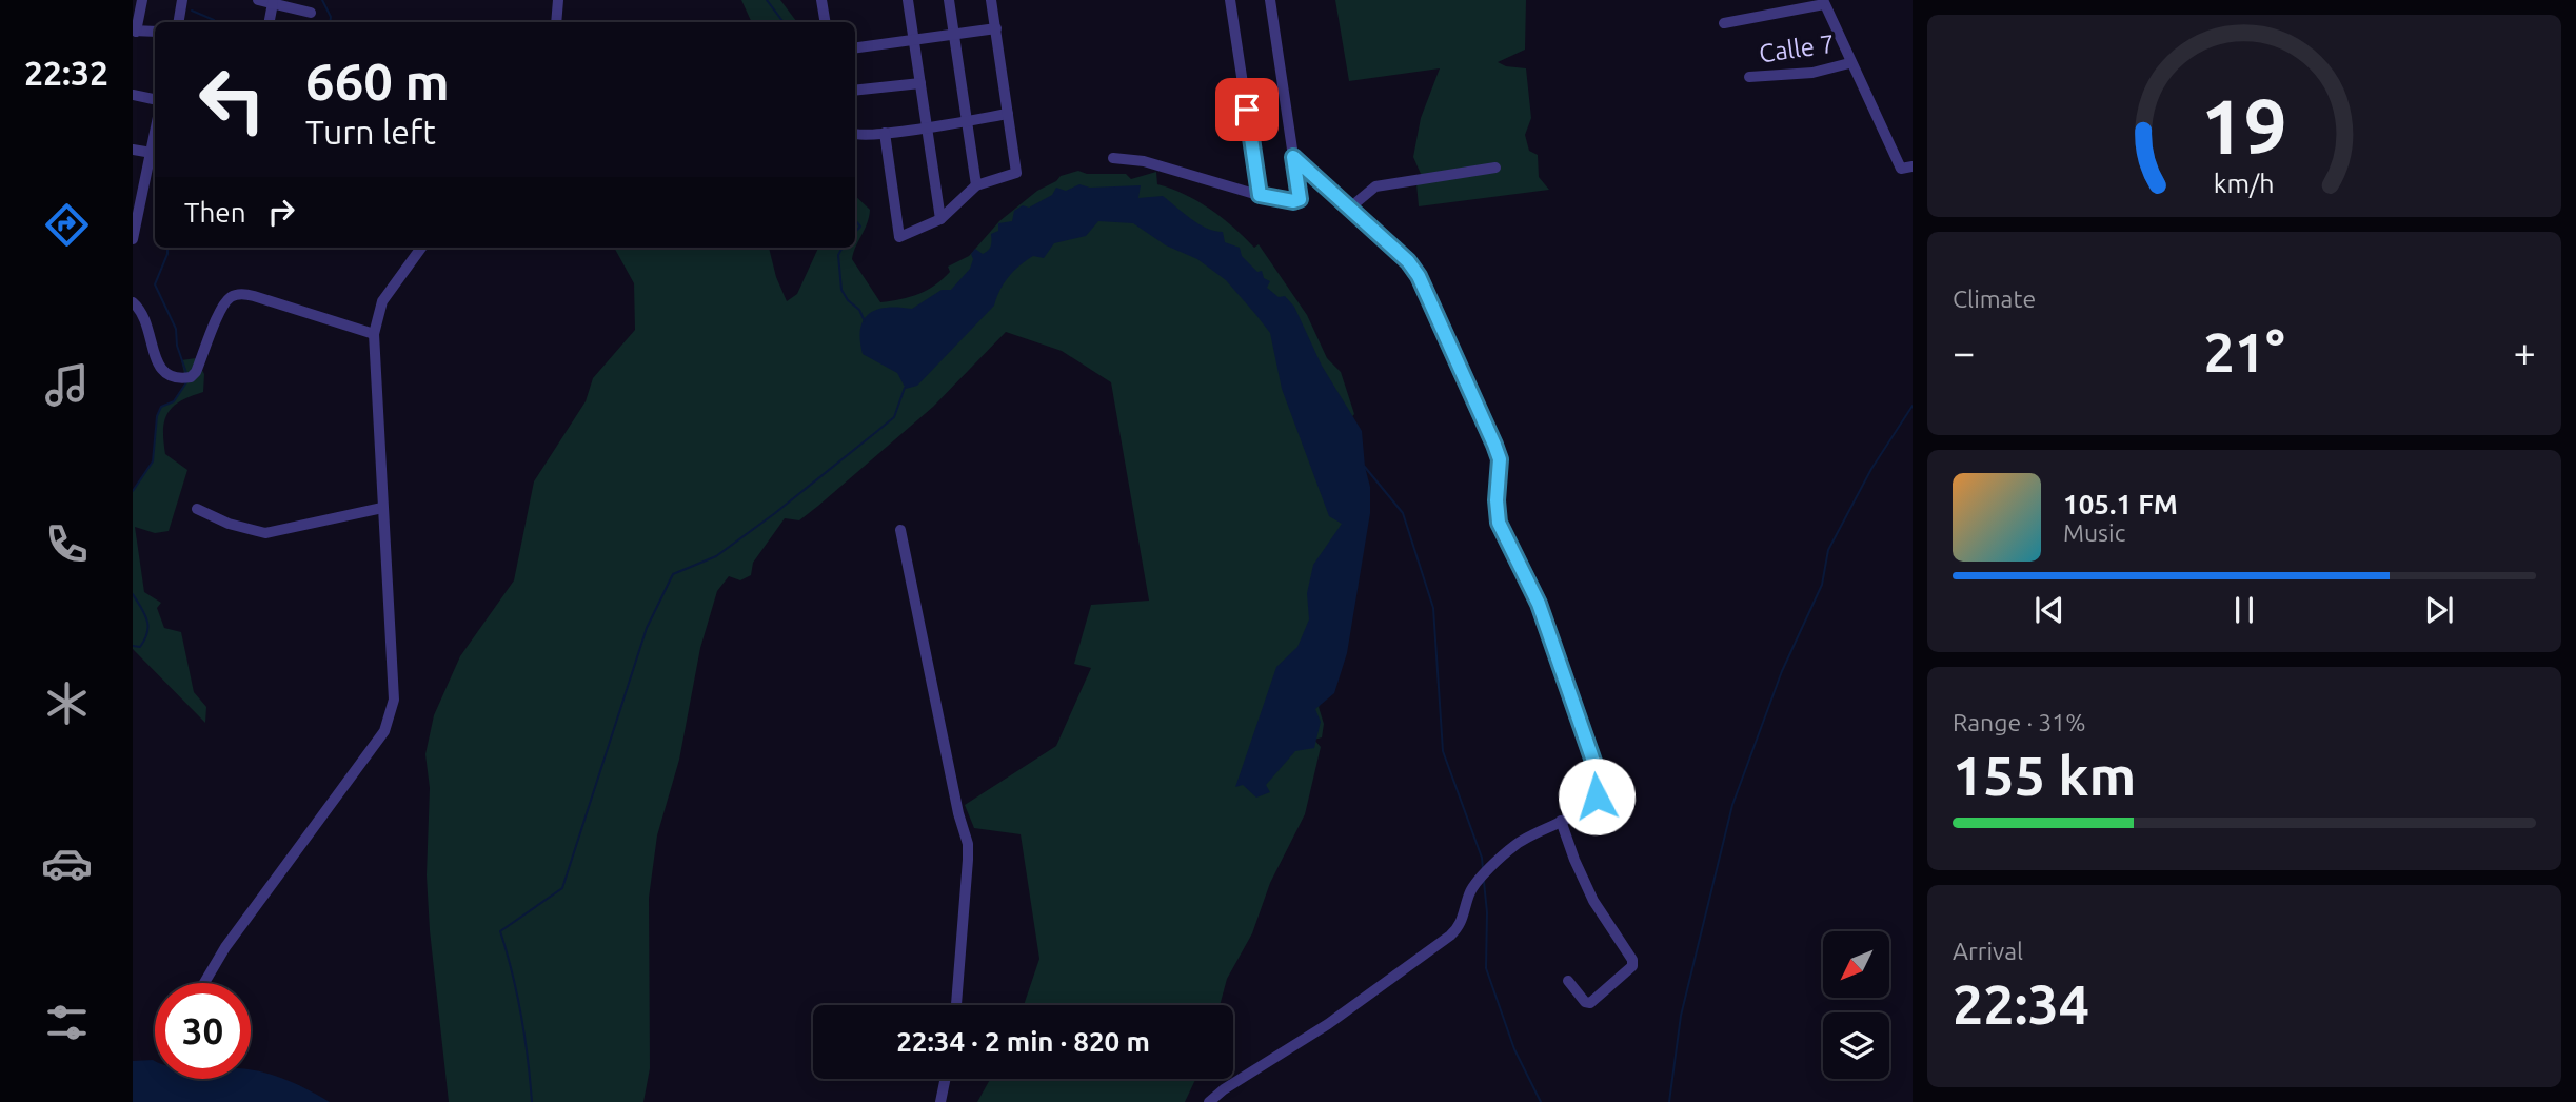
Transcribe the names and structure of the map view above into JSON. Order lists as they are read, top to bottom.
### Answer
{
  "streets": {
    "street": ["Calle 7"]
  },
  "north": "bottom left",
  "page": {
    "tabs": "22:32",
    "turn": ["660 m", "Turn left"],
    "then": "Then",
    "tile": [
      "Climate",
      ["Range · 31%", "155 km"],
      ["Arrival", "22:34"]
    ],
    "heat": ["−", "21°", "+"],
    "song": ["105.1 FM", "Music"],
    "limit": "30",
    "trip": "22:34 · 2 min · 820 m",
    "gauge": ["19", "km/h"]
  }
}
